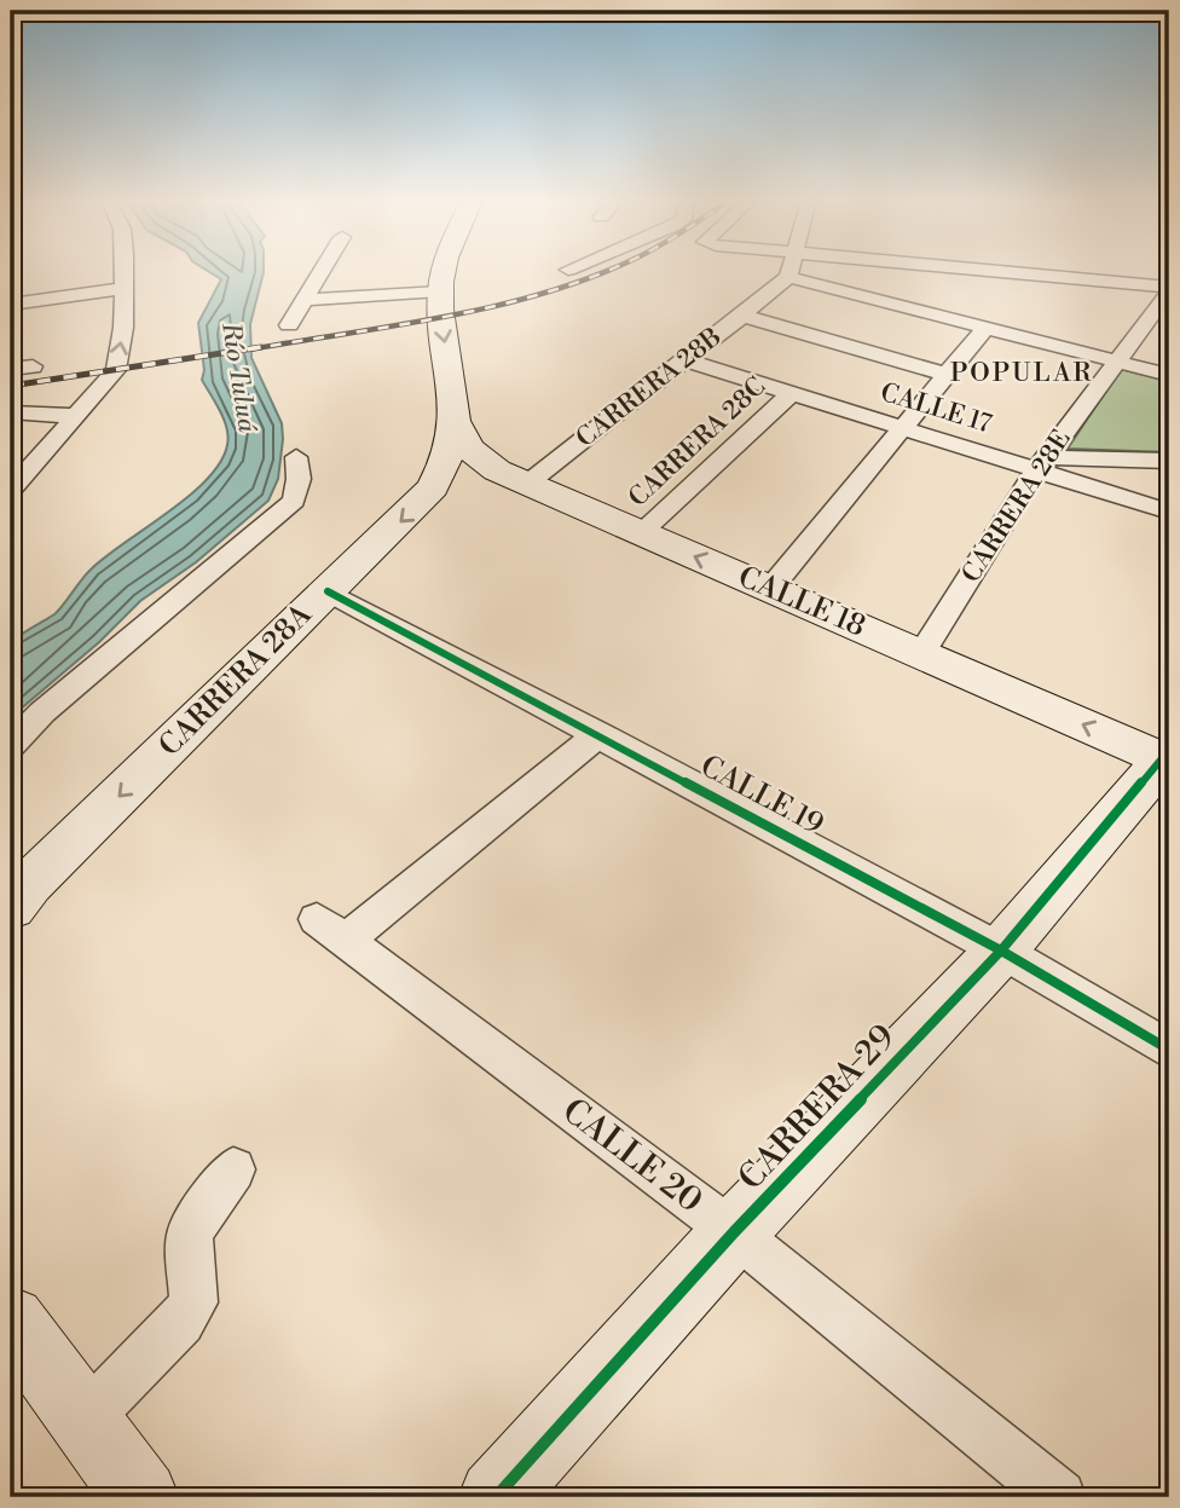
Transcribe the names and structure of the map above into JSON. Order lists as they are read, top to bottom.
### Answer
{
  "streets": {
    "street": [
      "CARRERA 28B",
      "CALLE 17",
      "CARRERA 28C",
      "CARRERA 28E",
      "CALLE 18",
      "CARRERA 28A",
      "CALLE 19",
      "CARRERA 29",
      "CALLE 20"
    ]
  },
  "crossings": [
    ["CARRERA 28B", "CALLE 17"],
    ["CARRERA 28B", "CALLE 18"],
    ["CALLE 17", "CARRERA 28C"],
    ["CALLE 17", "CARRERA 28E"],
    ["CARRERA 28C", "CALLE 18"],
    ["CARRERA 28E", "CALLE 18"],
    ["CALLE 18", "CARRERA 28A"],
    ["CALLE 18", "CARRERA 29"],
    ["CARRERA 28A", "CALLE 19"],
    ["CALLE 19", "CARRERA 29"],
    ["CALLE 19", "CALLE 20"],
    ["CARRERA 29", "CALLE 20"]
  ],
  "districts": ["POPULAR"],
  "water": ["Río Tuluá"]
}
